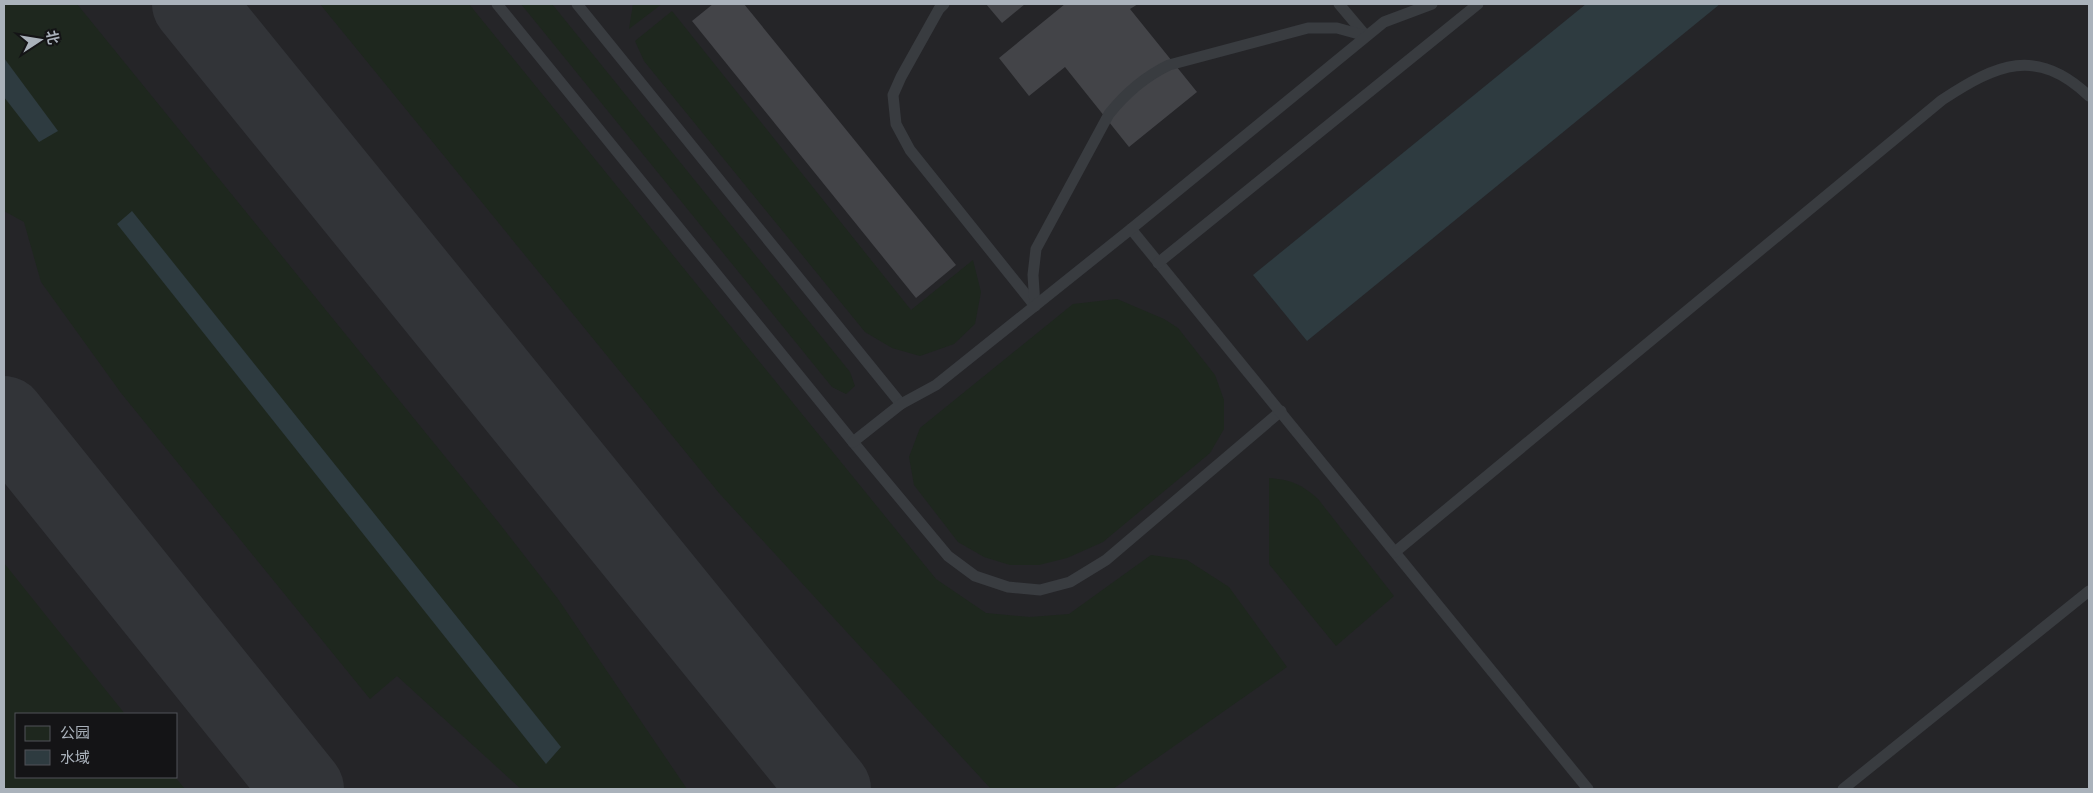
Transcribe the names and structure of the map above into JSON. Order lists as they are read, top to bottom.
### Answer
{
  "legend": ["公园", "水域"],
  "north": "right"
}
